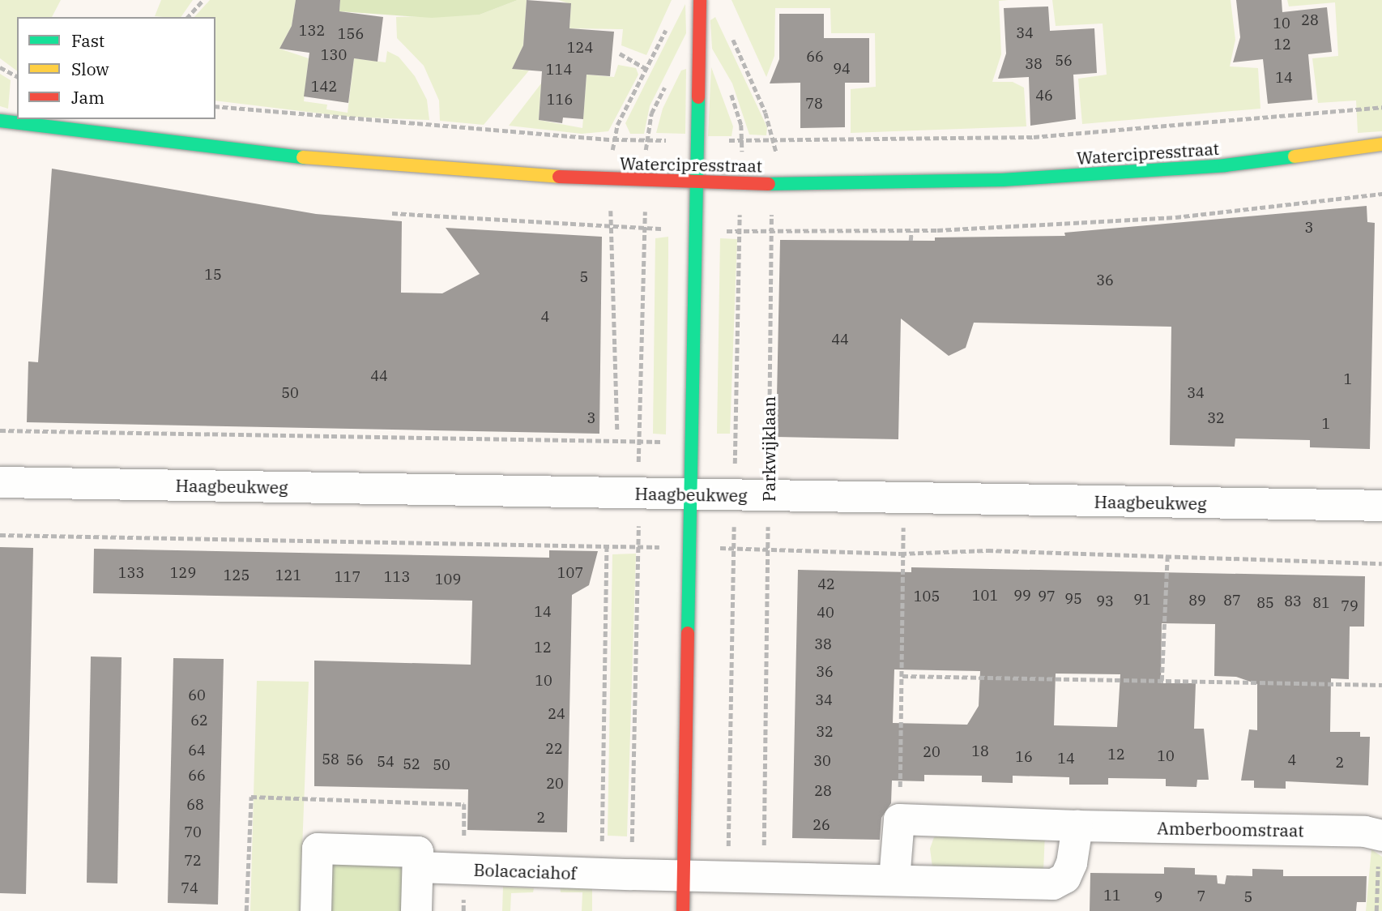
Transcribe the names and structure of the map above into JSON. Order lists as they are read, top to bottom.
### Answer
{
  "streets": {
    "street": [
      "Watercipresstraat",
      "Haagbeukweg",
      "Amberboomstraat",
      "Bolacaciahof"
    ],
    "path": ["Parkwijklaan"]
  },
  "crossings": [
    ["Watercipresstraat", "Parkwijklaan"],
    ["Parkwijklaan", "Haagbeukweg"]
  ],
  "house_numbers": [
    "28",
    "10",
    "132",
    "34",
    "156",
    "12",
    "124",
    "130",
    "66",
    "56",
    "38",
    "94",
    "114",
    "14",
    "142",
    "46",
    "116",
    "78",
    "3",
    "15",
    "5",
    "36",
    "4",
    "44",
    "44",
    "1",
    "50",
    "34",
    "3",
    "32",
    "1",
    "133",
    "129",
    "107",
    "125",
    "121",
    "117",
    "113",
    "109",
    "42",
    "101",
    "99",
    "105",
    "97",
    "95",
    "91",
    "89",
    "87",
    "93",
    "83",
    "85",
    "81",
    "79",
    "14",
    "40",
    "38",
    "12",
    "36",
    "10",
    "60",
    "34",
    "24",
    "62",
    "32",
    "22",
    "64",
    "18",
    "20",
    "12",
    "10",
    "16",
    "14",
    "58",
    "56",
    "4",
    "30",
    "54",
    "2",
    "52",
    "50",
    "66",
    "20",
    "28",
    "68",
    "2",
    "26",
    "70",
    "72",
    "74",
    "11",
    "7",
    "9",
    "5"
  ],
  "legend": ["Fast", "Slow", "Jam"]
}
